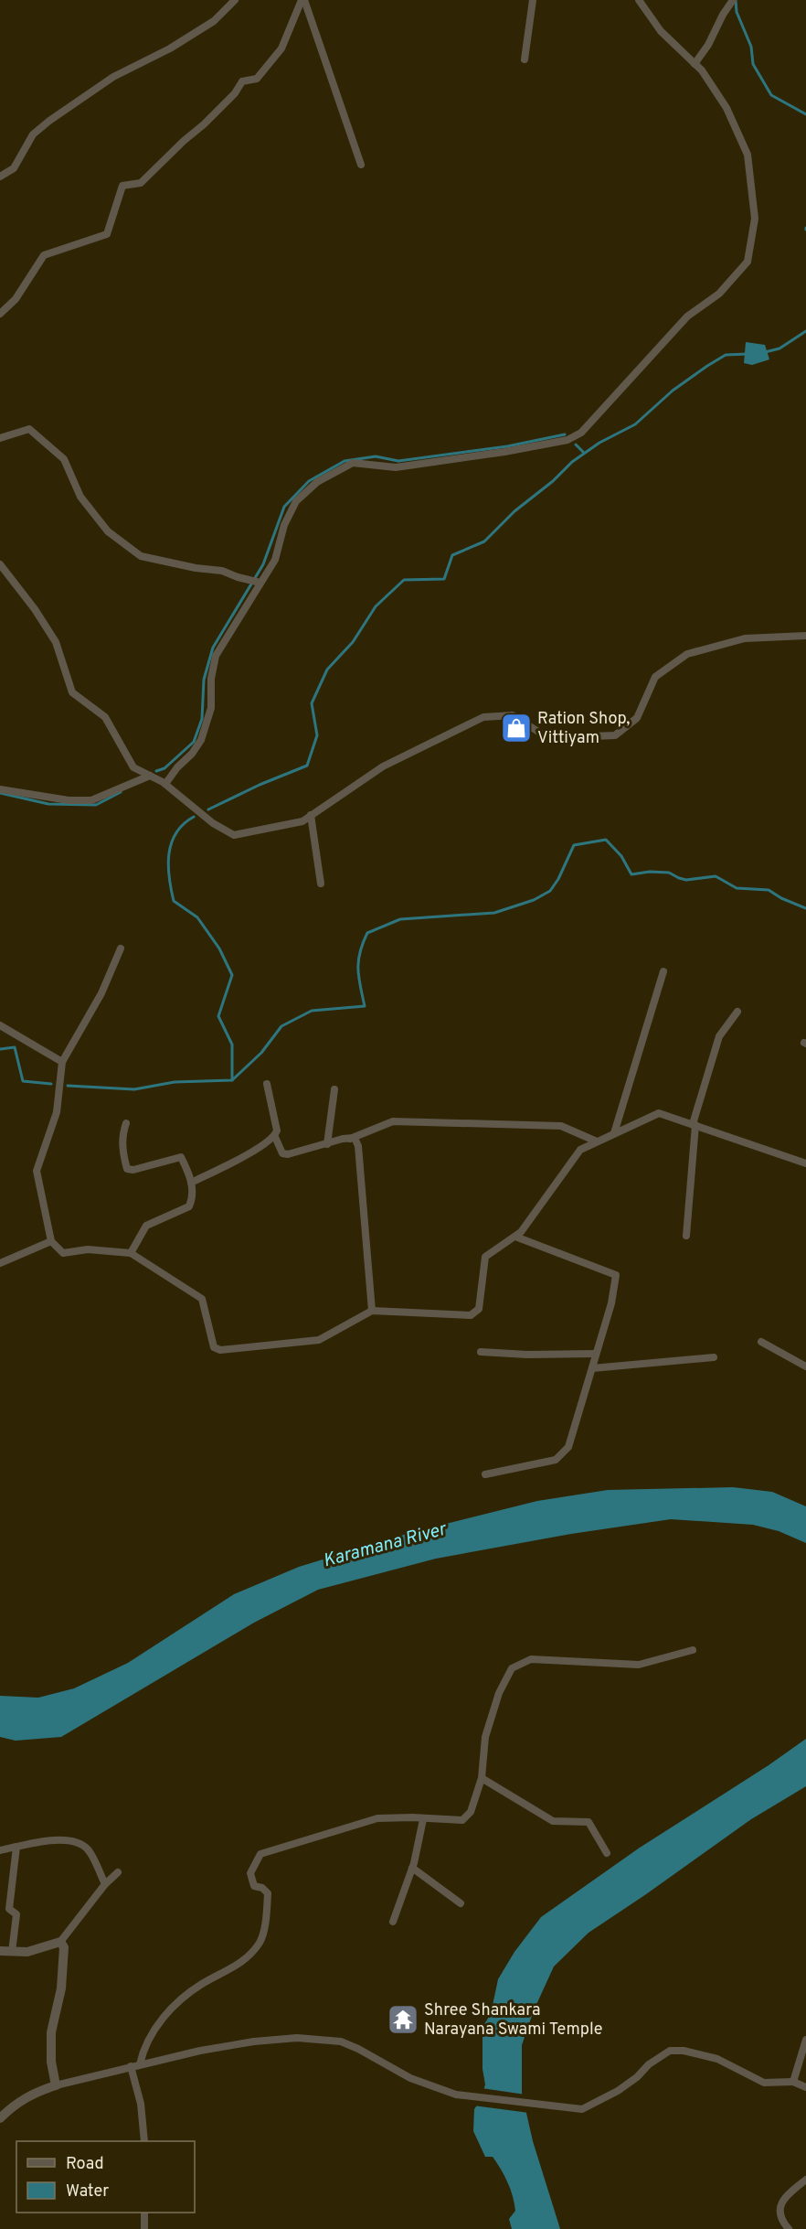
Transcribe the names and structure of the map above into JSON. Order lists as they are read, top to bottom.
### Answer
{
  "water": ["Karamana River"],
  "places": {
    "shop": ["Ration Shop, Vittiyam"],
    "temple": ["Shree Shankara Narayana Swami Temple"]
  },
  "legend": ["Road", "Water"]
}
